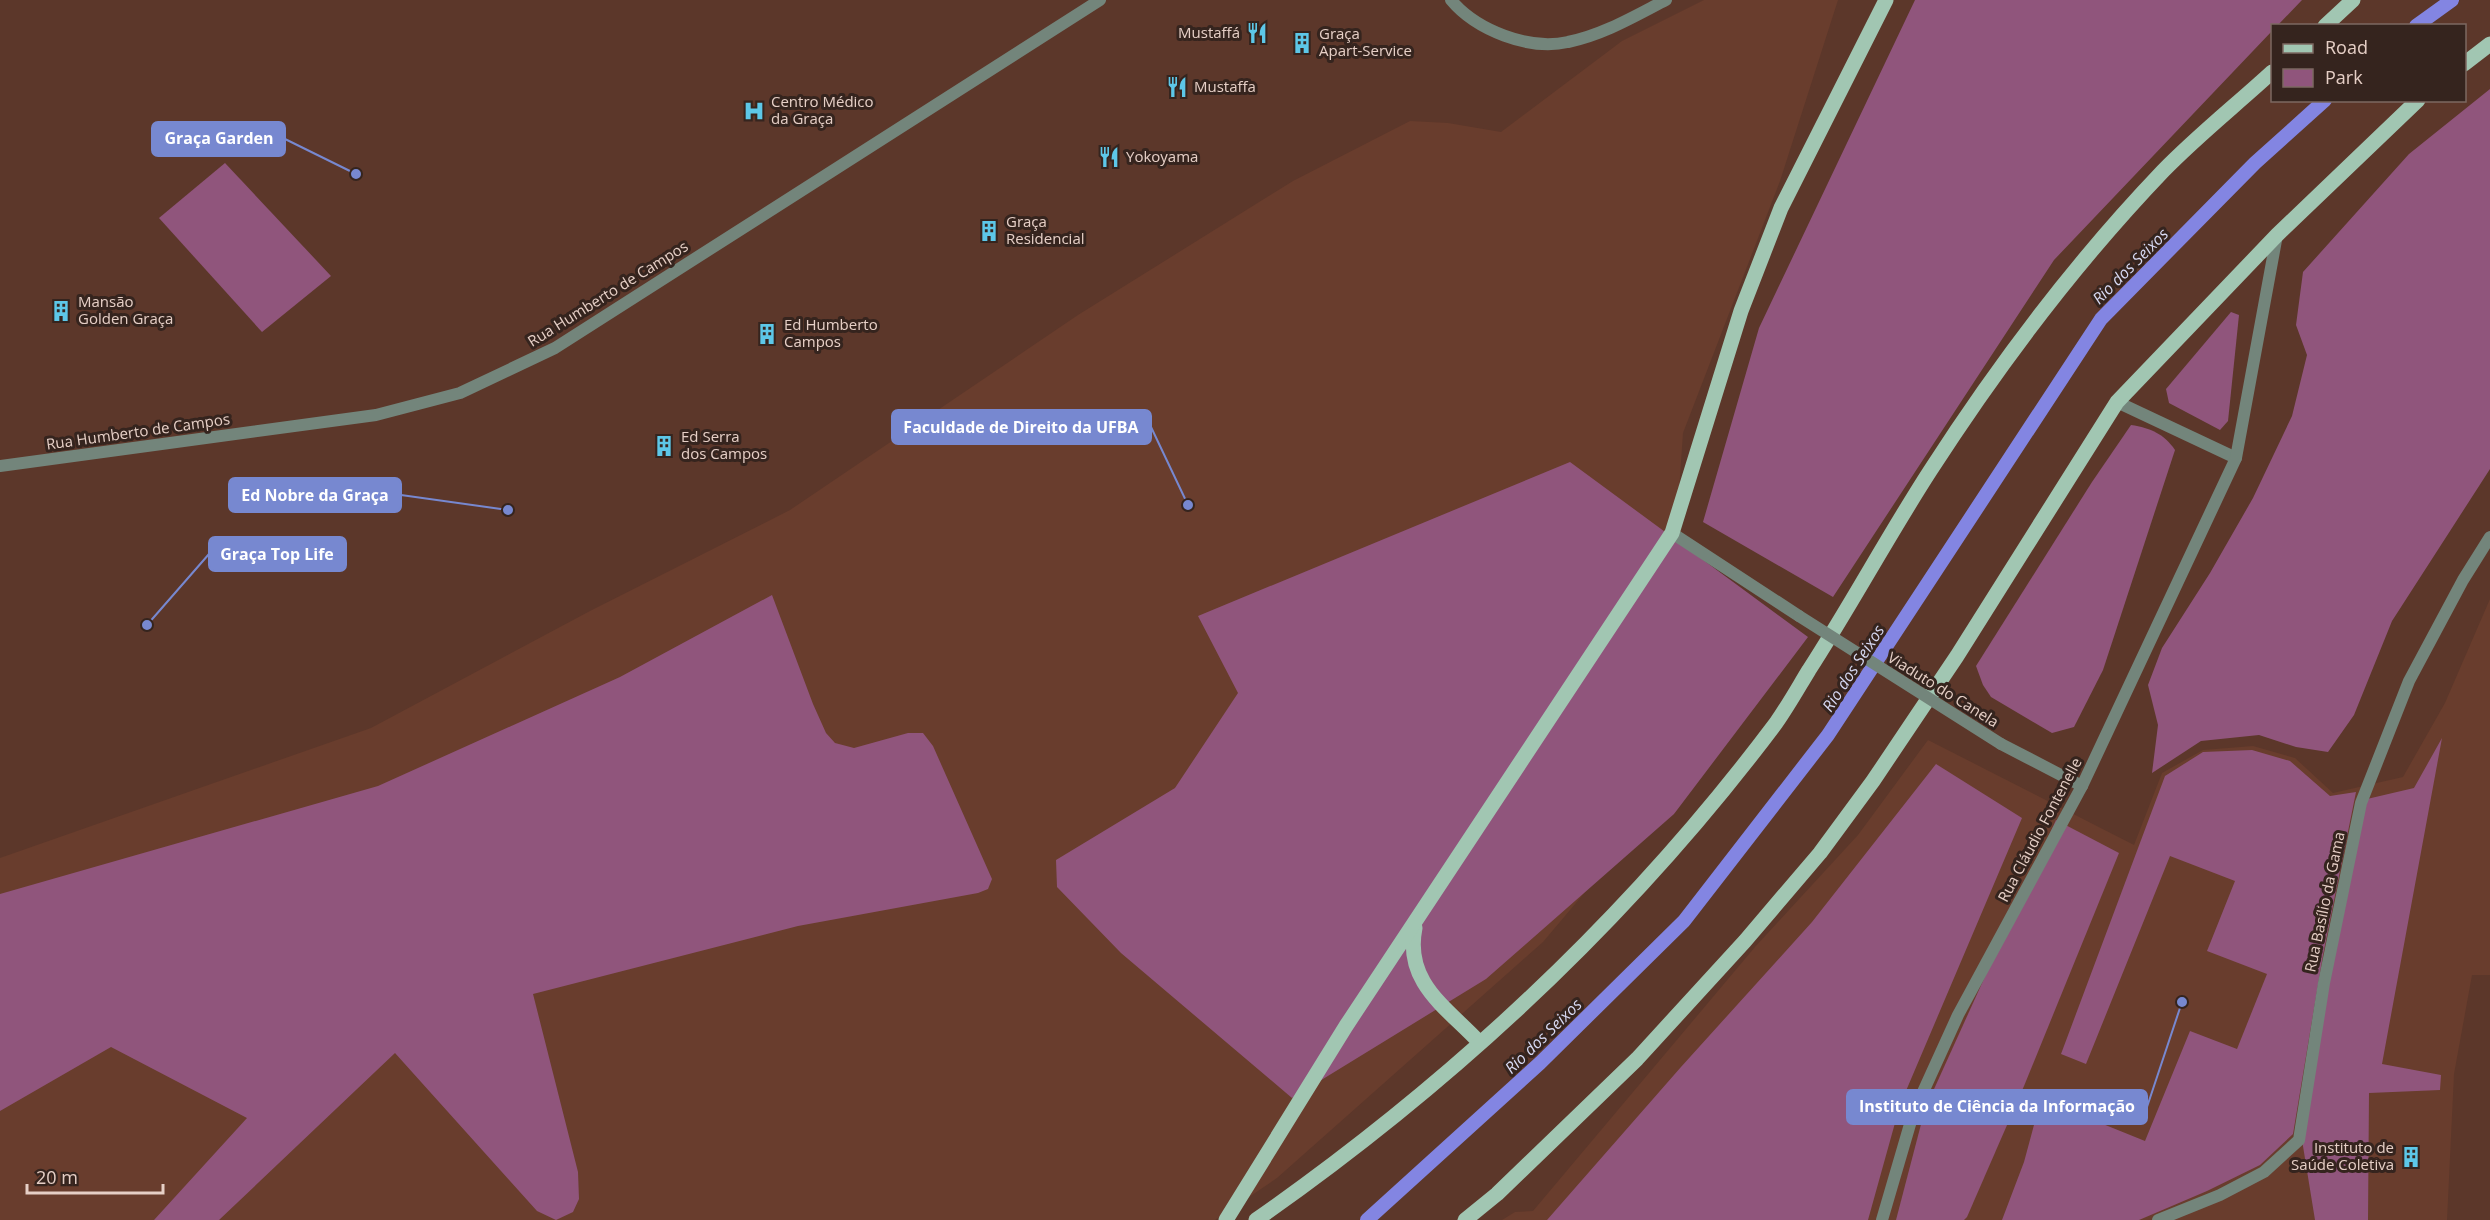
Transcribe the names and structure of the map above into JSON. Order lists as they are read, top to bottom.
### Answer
{
  "streets": {
    "street": [
      "Rua Humberto de Campos",
      "Viaduto do Canela",
      "Rua Cláudio Fontenelle",
      "Rua Basílio da Gama"
    ]
  },
  "crossings": [
    ["Viaduto do Canela", "Rua Cláudio Fontenelle"]
  ],
  "water": ["Rio dos Seixos"],
  "places": {
    "restaurant": ["Mustaffá", "Mustaffa", "Yokoyama"],
    "building": [
      "Graça Apart-Service",
      "Graça Residencial",
      "Mansão Golden Graça",
      "Ed Humberto Campos",
      "Ed Serra dos Campos",
      "Instituto de Saúde Coletiva"
    ],
    "hospital": ["Centro Médico da Graça"],
    "other": [
      "Graça Garden",
      "Faculdade de Direito da UFBA",
      "Ed Nobre da Graça",
      "Graça Top Life",
      "Instituto de Ciência da Informação"
    ]
  },
  "legend": ["Road", "Park"],
  "scale_bar": "20 m"
}
